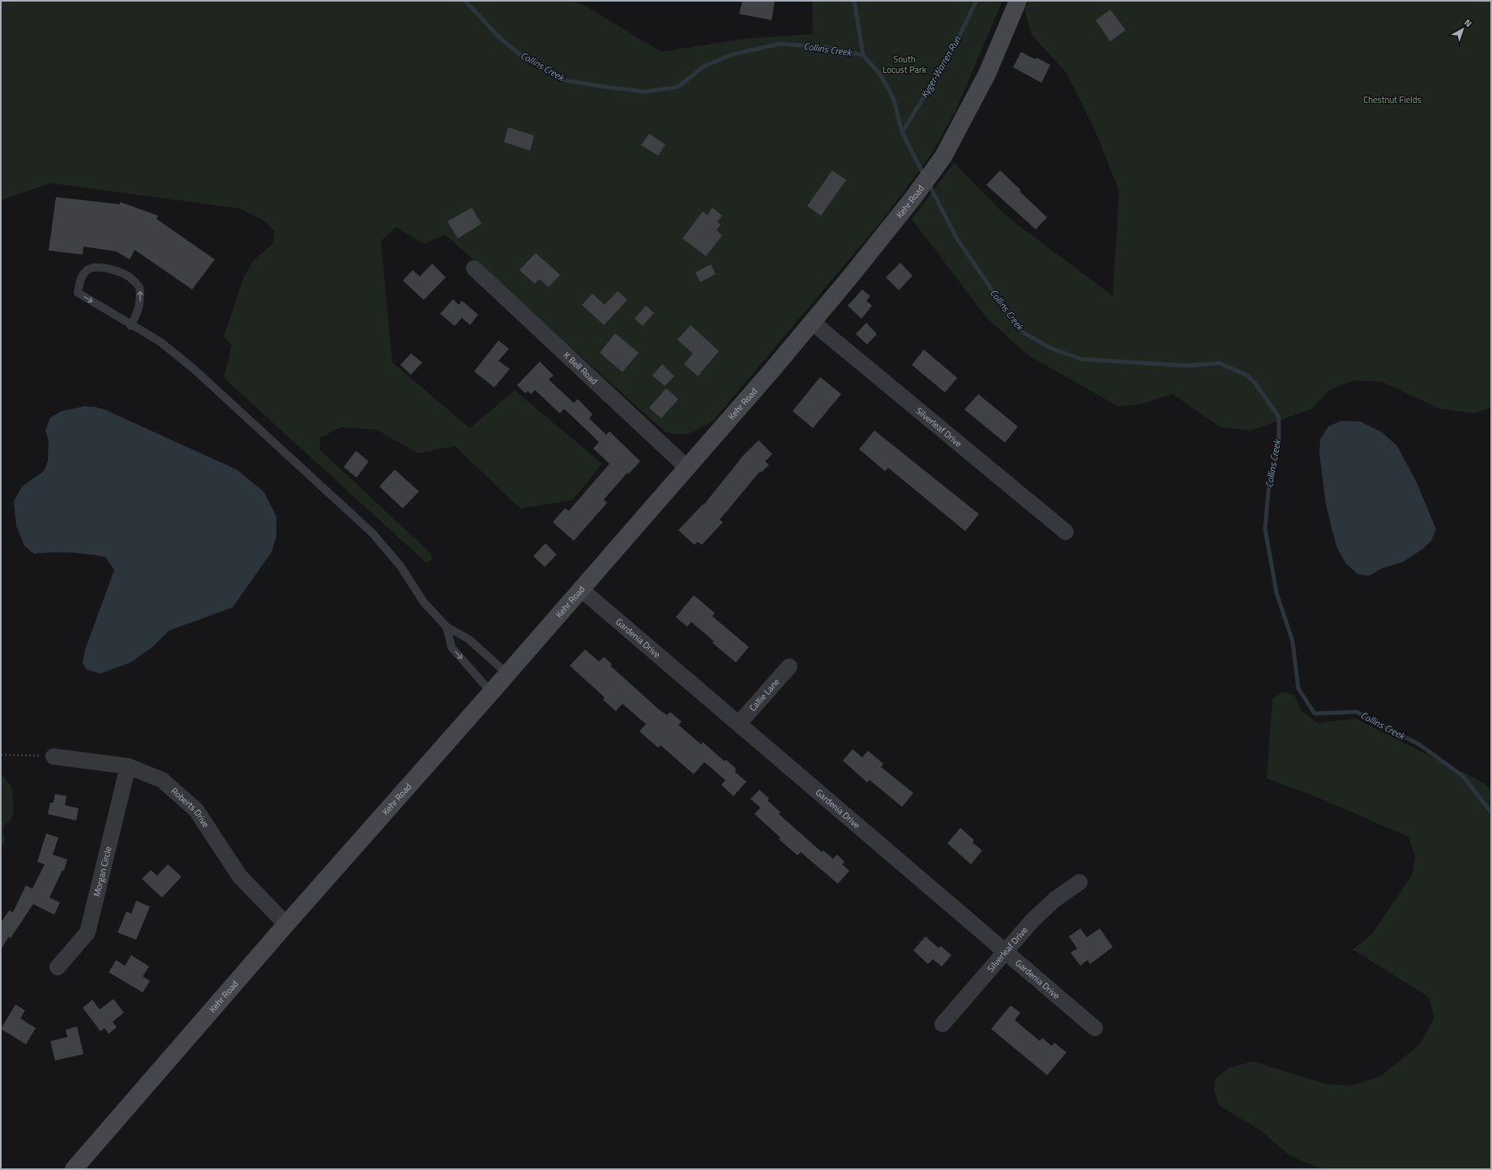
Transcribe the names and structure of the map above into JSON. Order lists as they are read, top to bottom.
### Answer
{
  "streets": {
    "street": [
      "Kehr Road",
      "K Bell Road",
      "Silverleaf Drive",
      "Gardenia Drive",
      "Callie Lane",
      "Roberts Drive",
      "Morgan Circle"
    ]
  },
  "crossings": [
    ["Kehr Road", "K Bell Road"],
    ["Kehr Road", "Silverleaf Drive"],
    ["Kehr Road", "Gardenia Drive"],
    ["Kehr Road", "Roberts Drive"],
    ["Silverleaf Drive", "Gardenia Drive"],
    ["Gardenia Drive", "Callie Lane"],
    ["Roberts Drive", "Morgan Circle"]
  ],
  "water": ["Collins Creek", "Kyger-Warren Run"],
  "parks": ["South Locust Park", "Chestnut Fields"],
  "north": "top right"
}
